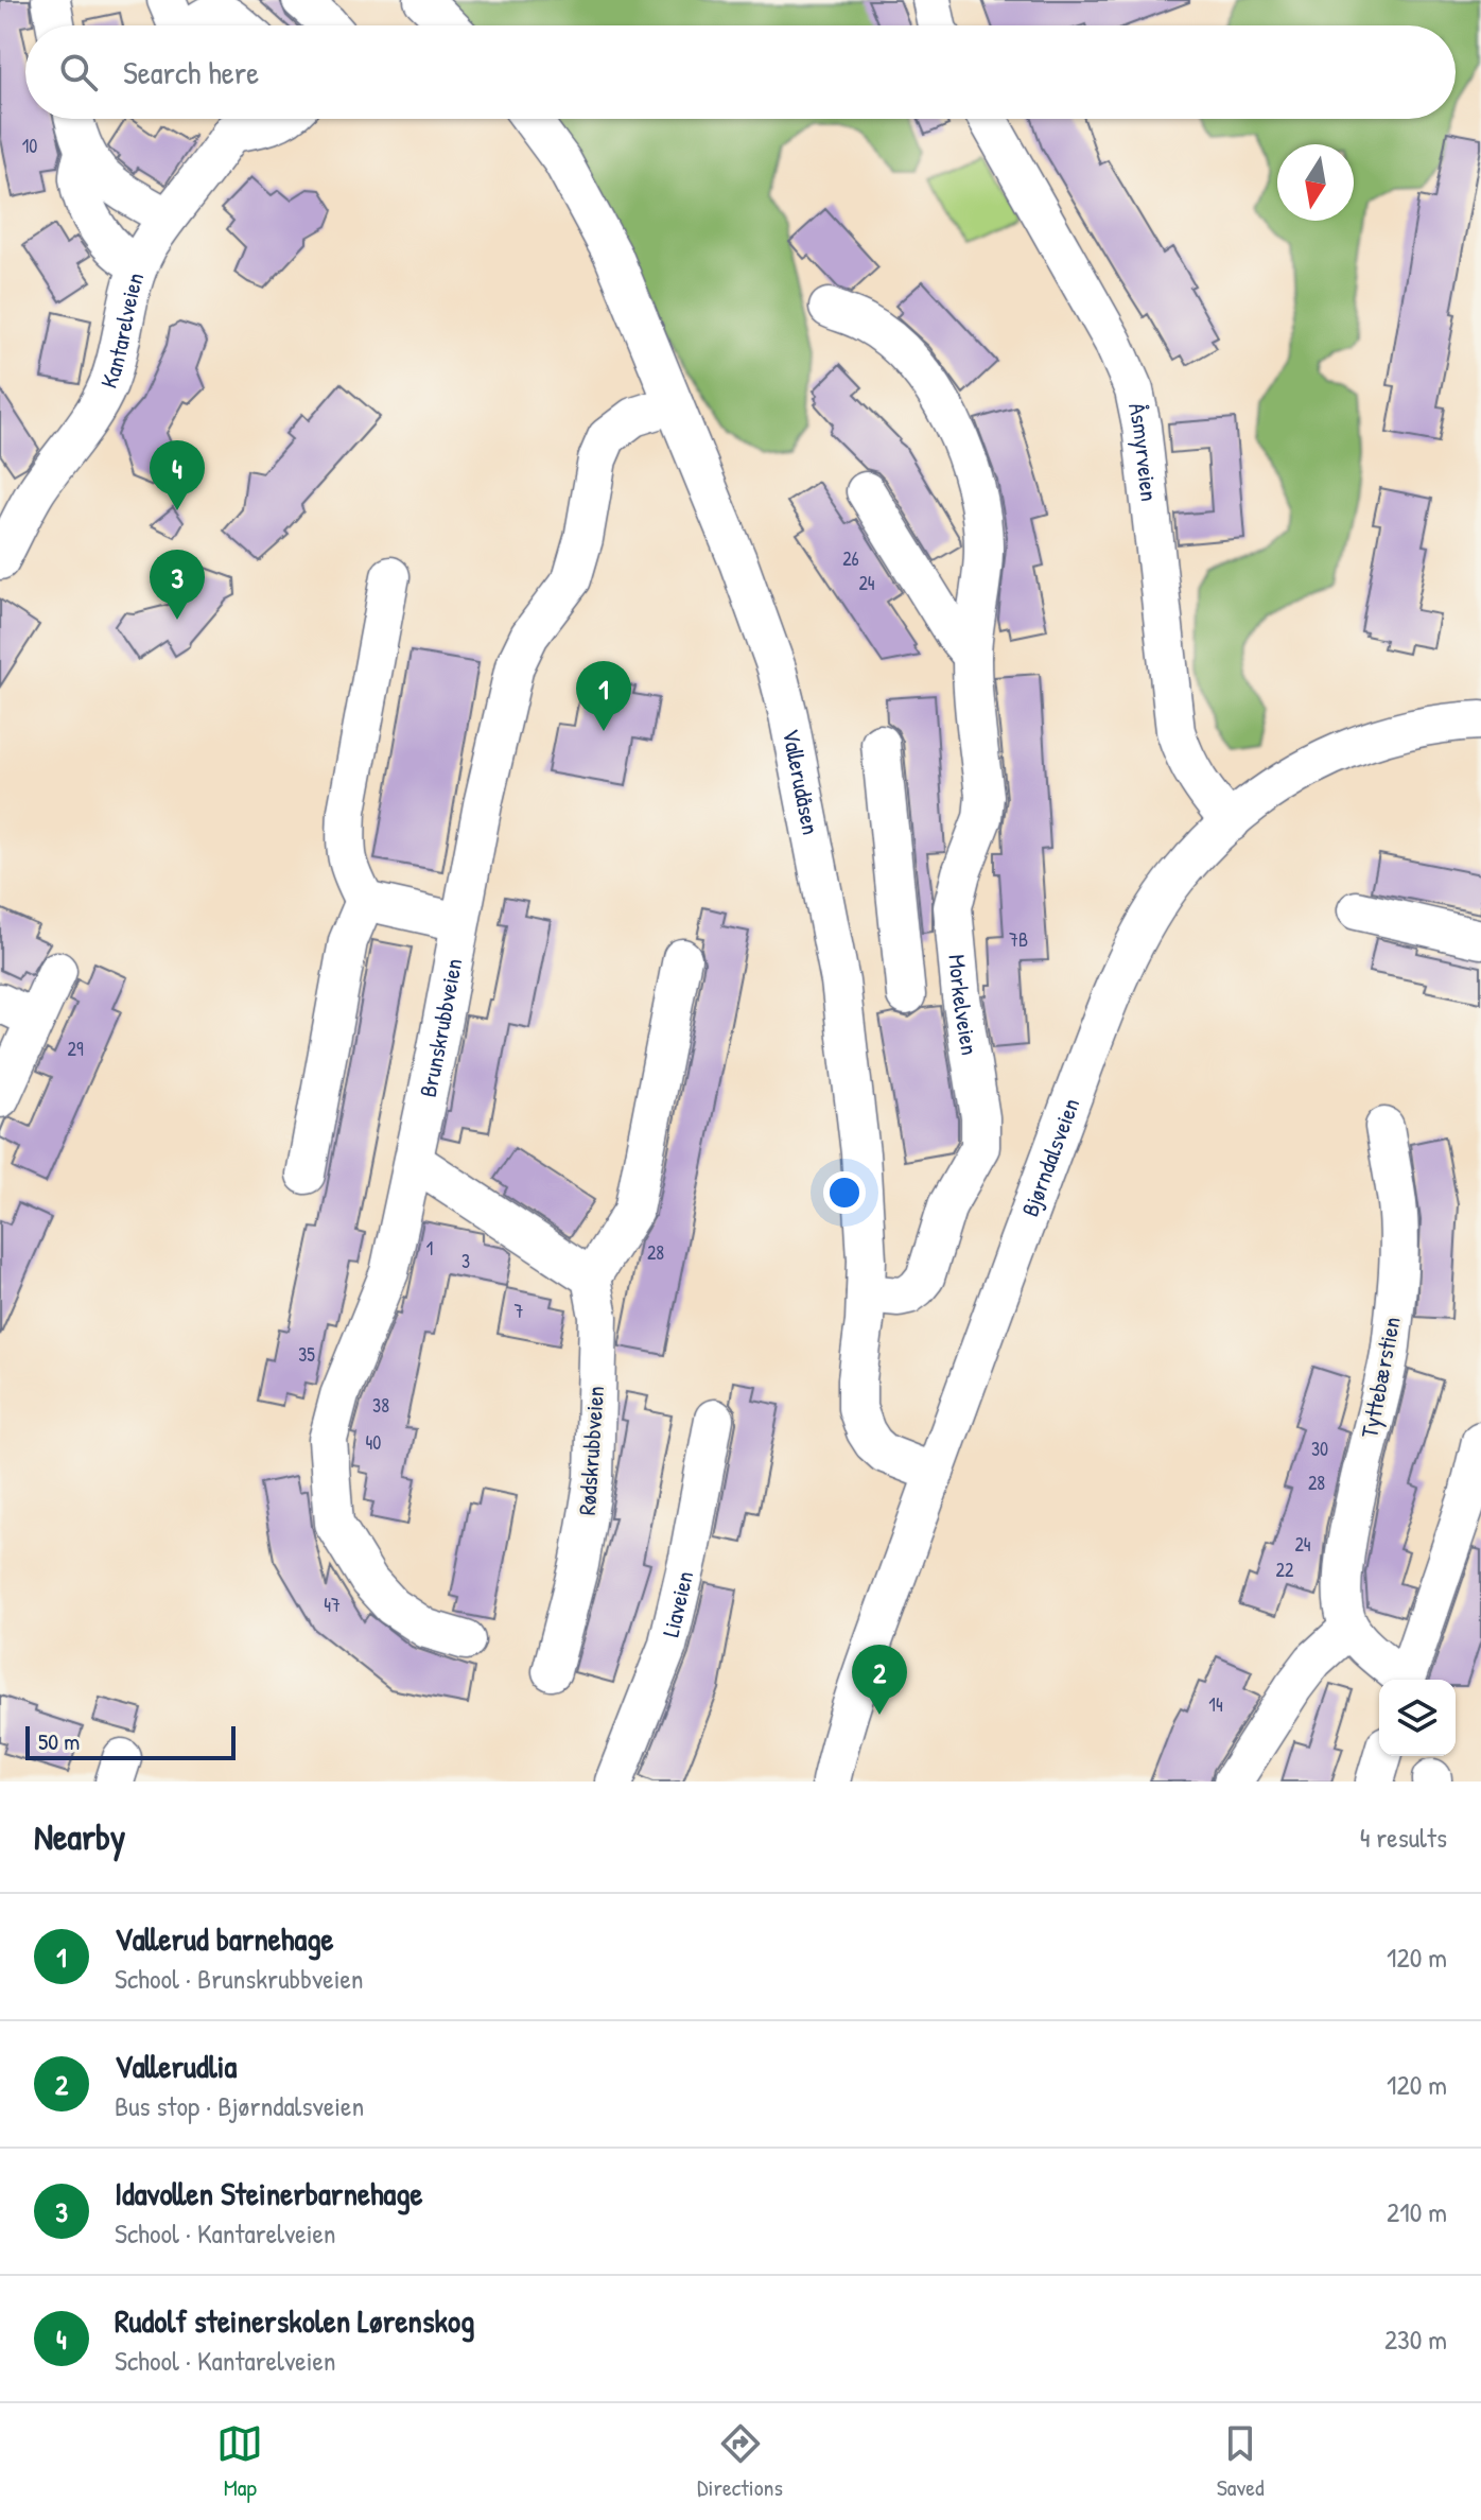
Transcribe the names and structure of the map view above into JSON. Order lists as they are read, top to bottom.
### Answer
{
  "streets": {
    "street": [
      "Kantarelveien",
      "Åsmyrveien",
      "Vallerudåsen",
      "Morkelveien",
      "Brunskrubbveien",
      "Bjørndalsveien",
      "Tyttebærstien",
      "Rødskrubbveien",
      "Liaveien"
    ]
  },
  "crossings": [
    ["Åsmyrveien", "Bjørndalsveien"],
    ["Vallerudåsen", "Morkelveien"],
    ["Vallerudåsen", "Brunskrubbveien"],
    ["Vallerudåsen", "Bjørndalsveien"]
  ],
  "house_numbers": [
    "10",
    "26",
    "24",
    "7B",
    "29",
    "1",
    "28",
    "3",
    "7",
    "35",
    "38",
    "40",
    "30",
    "28",
    "24",
    "22",
    "47",
    "14"
  ],
  "scale_bar": "50 m",
  "north": "bottom",
  "page": {
    "search": "Search here",
    "pins": [
      "4",
      "3",
      "1",
      "2"
    ],
    "scale": "50 m",
    "heading": ["Nearby", "4 results"],
    "list": [
      {
        "mark": "1",
        "name": "Vallerud barnehage",
        "note": "School · Brunskrubbveien",
        "value": "120 m"
      },
      {
        "mark": "2",
        "name": "Vallerudlia",
        "note": "Bus stop · Bjørndalsveien",
        "value": "120 m"
      },
      {
        "mark": "3",
        "name": "Idavollen Steinerbarnehage",
        "note": "School · Kantarelveien",
        "value": "210 m"
      },
      {
        "mark": "4",
        "name": "Rudolf steinerskolen Lørenskog",
        "note": "School · Kantarelveien",
        "value": "230 m"
      }
    ],
    "nav": ["Map", "Directions", "Saved"]
  }
}
